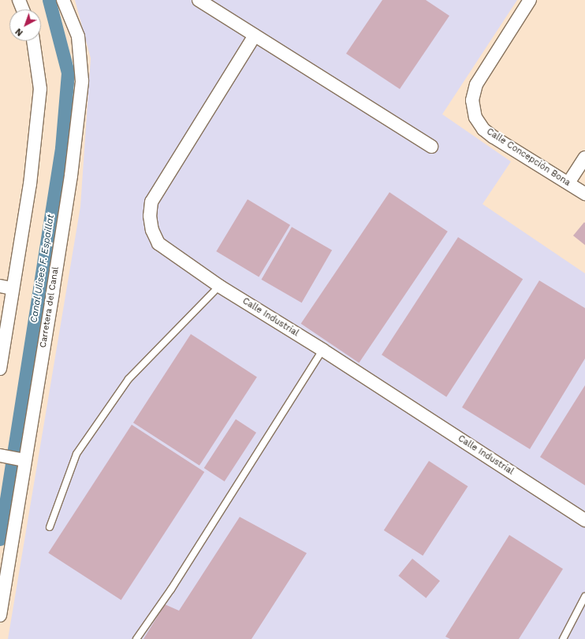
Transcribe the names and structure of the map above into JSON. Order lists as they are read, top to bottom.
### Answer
{
  "streets": {
    "street": ["Calle Concepción Bona", "Carretera del Canal", "Calle Industrial"]
  },
  "water": ["Canal Ulises F. Espaillat"],
  "north": "bottom left"
}
